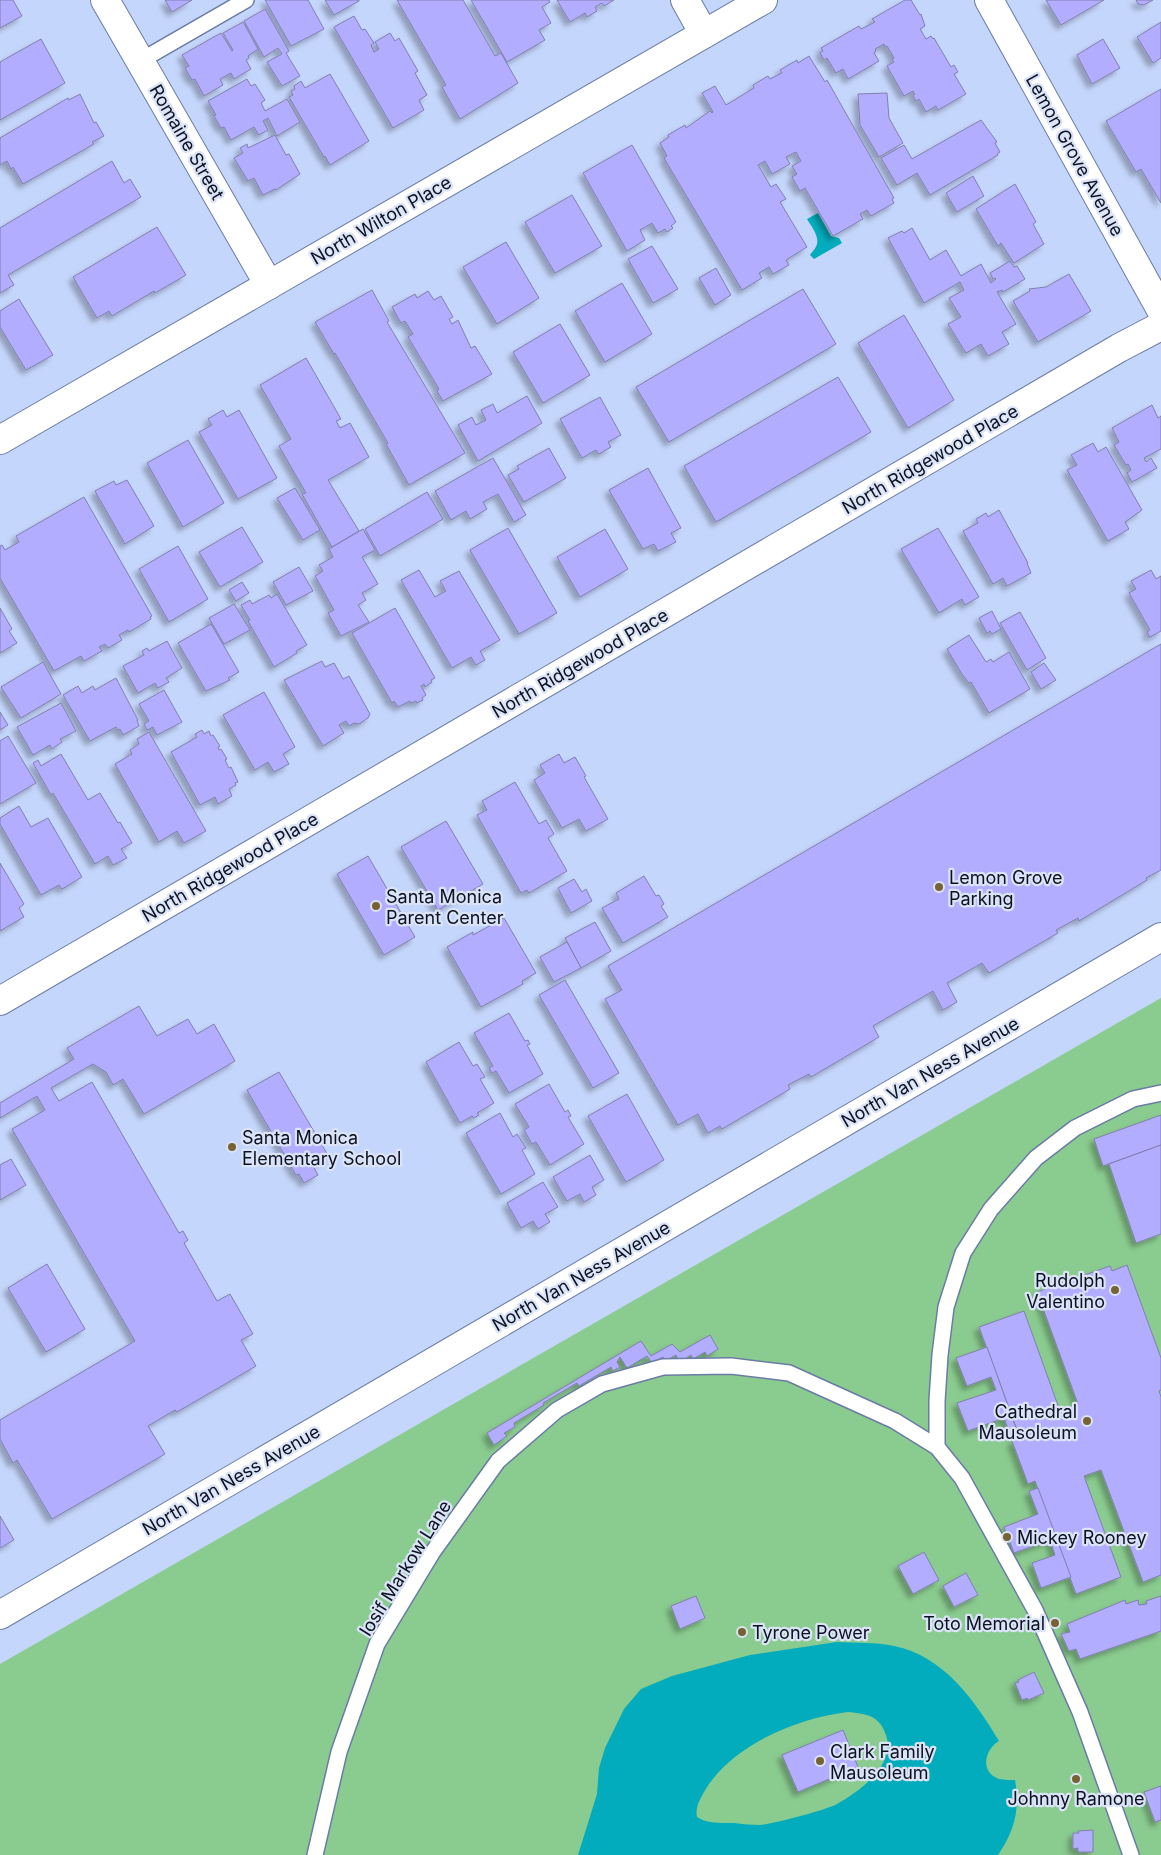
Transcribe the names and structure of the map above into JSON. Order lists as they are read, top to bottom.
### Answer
{
  "streets": {
    "street": [
      "Romaine Street",
      "Lemon Grove Avenue",
      "North Wilton Place",
      "North Ridgewood Place",
      "North Van Ness Avenue"
    ],
    "lane": ["Iosif Markow Lane"]
  },
  "crossings": [
    ["Romaine Street", "North Wilton Place"]
  ],
  "places": [
    "Lemon Grove Parking",
    "Santa Monica Parent Center",
    "Santa Monica Elementary School",
    "Rudolph Valentino",
    "Cathedral Mausoleum",
    "Mickey Rooney",
    "Toto Memorial",
    "Tyrone Power",
    "Clark Family Mausoleum",
    "Johnny Ramone"
  ]
}
